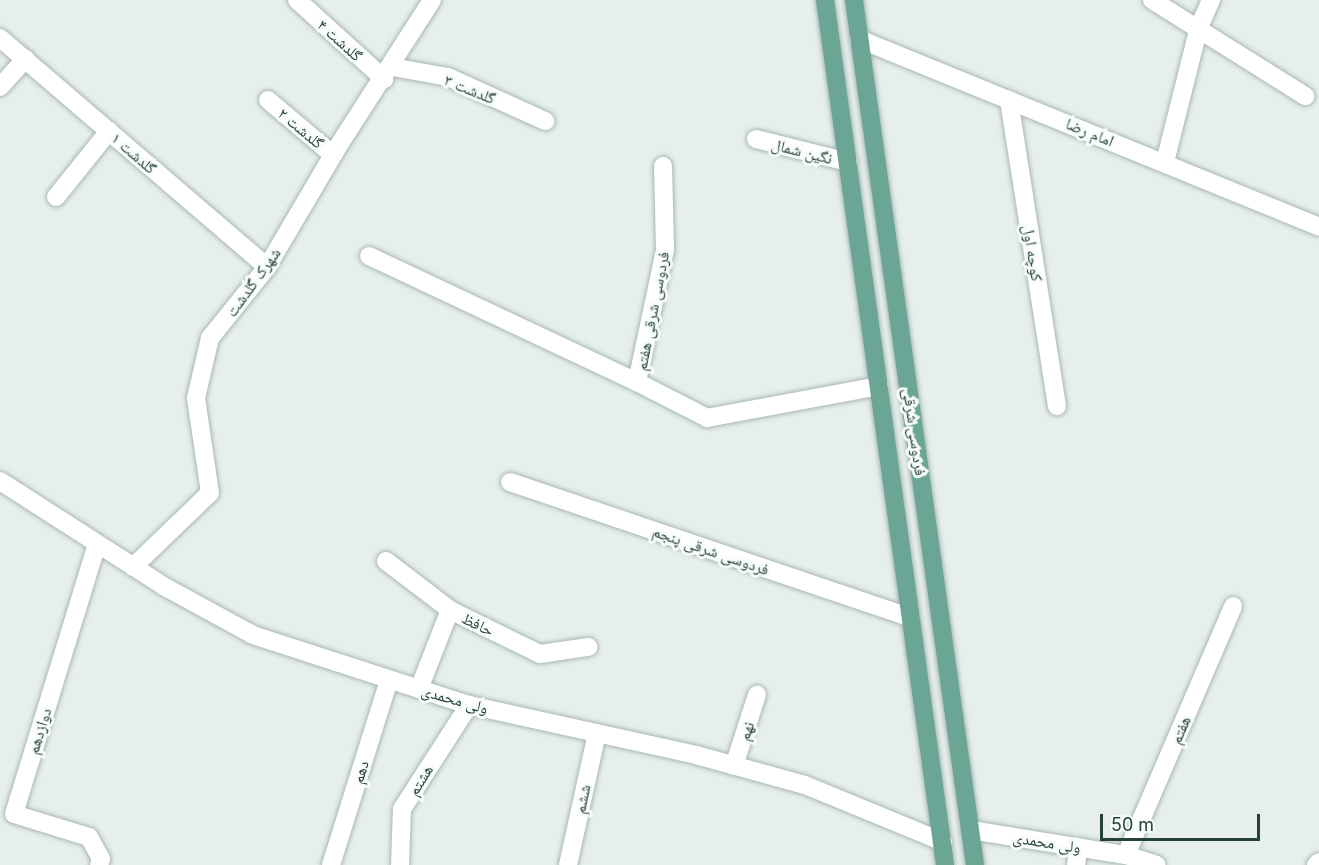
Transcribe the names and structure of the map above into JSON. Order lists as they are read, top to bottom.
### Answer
{
  "streets": {
    "main road": ["فردوسی شرقی"],
    "street": [
      "گلدشت ۴",
      "گلدشت ۳",
      "گلدشت ۲",
      "امام رضا",
      "نگین شمال",
      "گلدشت ۱",
      "کوچه اول",
      "شهرک گلدشت",
      "فردوسی شرقی هفتم",
      "فردوسی شرقی پنجم",
      "حافظ",
      "ولی محمدی",
      "هفتم",
      "دوازدهم",
      "نهم",
      "دهم",
      "هشتم",
      "ششم"
    ]
  },
  "crossings": [
    ["گلدشت ۴", "گلدشت ۳"],
    ["گلدشت ۴", "شهرک گلدشت"],
    ["گلدشت ۳", "شهرک گلدشت"],
    ["گلدشت ۲", "شهرک گلدشت"],
    ["امام رضا", "کوچه اول"],
    ["امام رضا", "فردوسی شرقی"],
    ["نگین شمال", "فردوسی شرقی"],
    ["گلدشت ۱", "شهرک گلدشت"],
    ["شهرک گلدشت", "ولی محمدی"],
    ["فردوسی شرقی هفتم", "فردوسی شرقی"],
    ["فردوسی شرقی", "فردوسی شرقی پنجم"],
    ["فردوسی شرقی", "ولی محمدی"],
    ["حافظ", "ولی محمدی"],
    ["ولی محمدی", "هفتم"],
    ["ولی محمدی", "دوازدهم"],
    ["ولی محمدی", "نهم"],
    ["ولی محمدی", "دهم"],
    ["ولی محمدی", "هشتم"],
    ["ولی محمدی", "ششم"]
  ],
  "scale_bar": "50 m"
}
